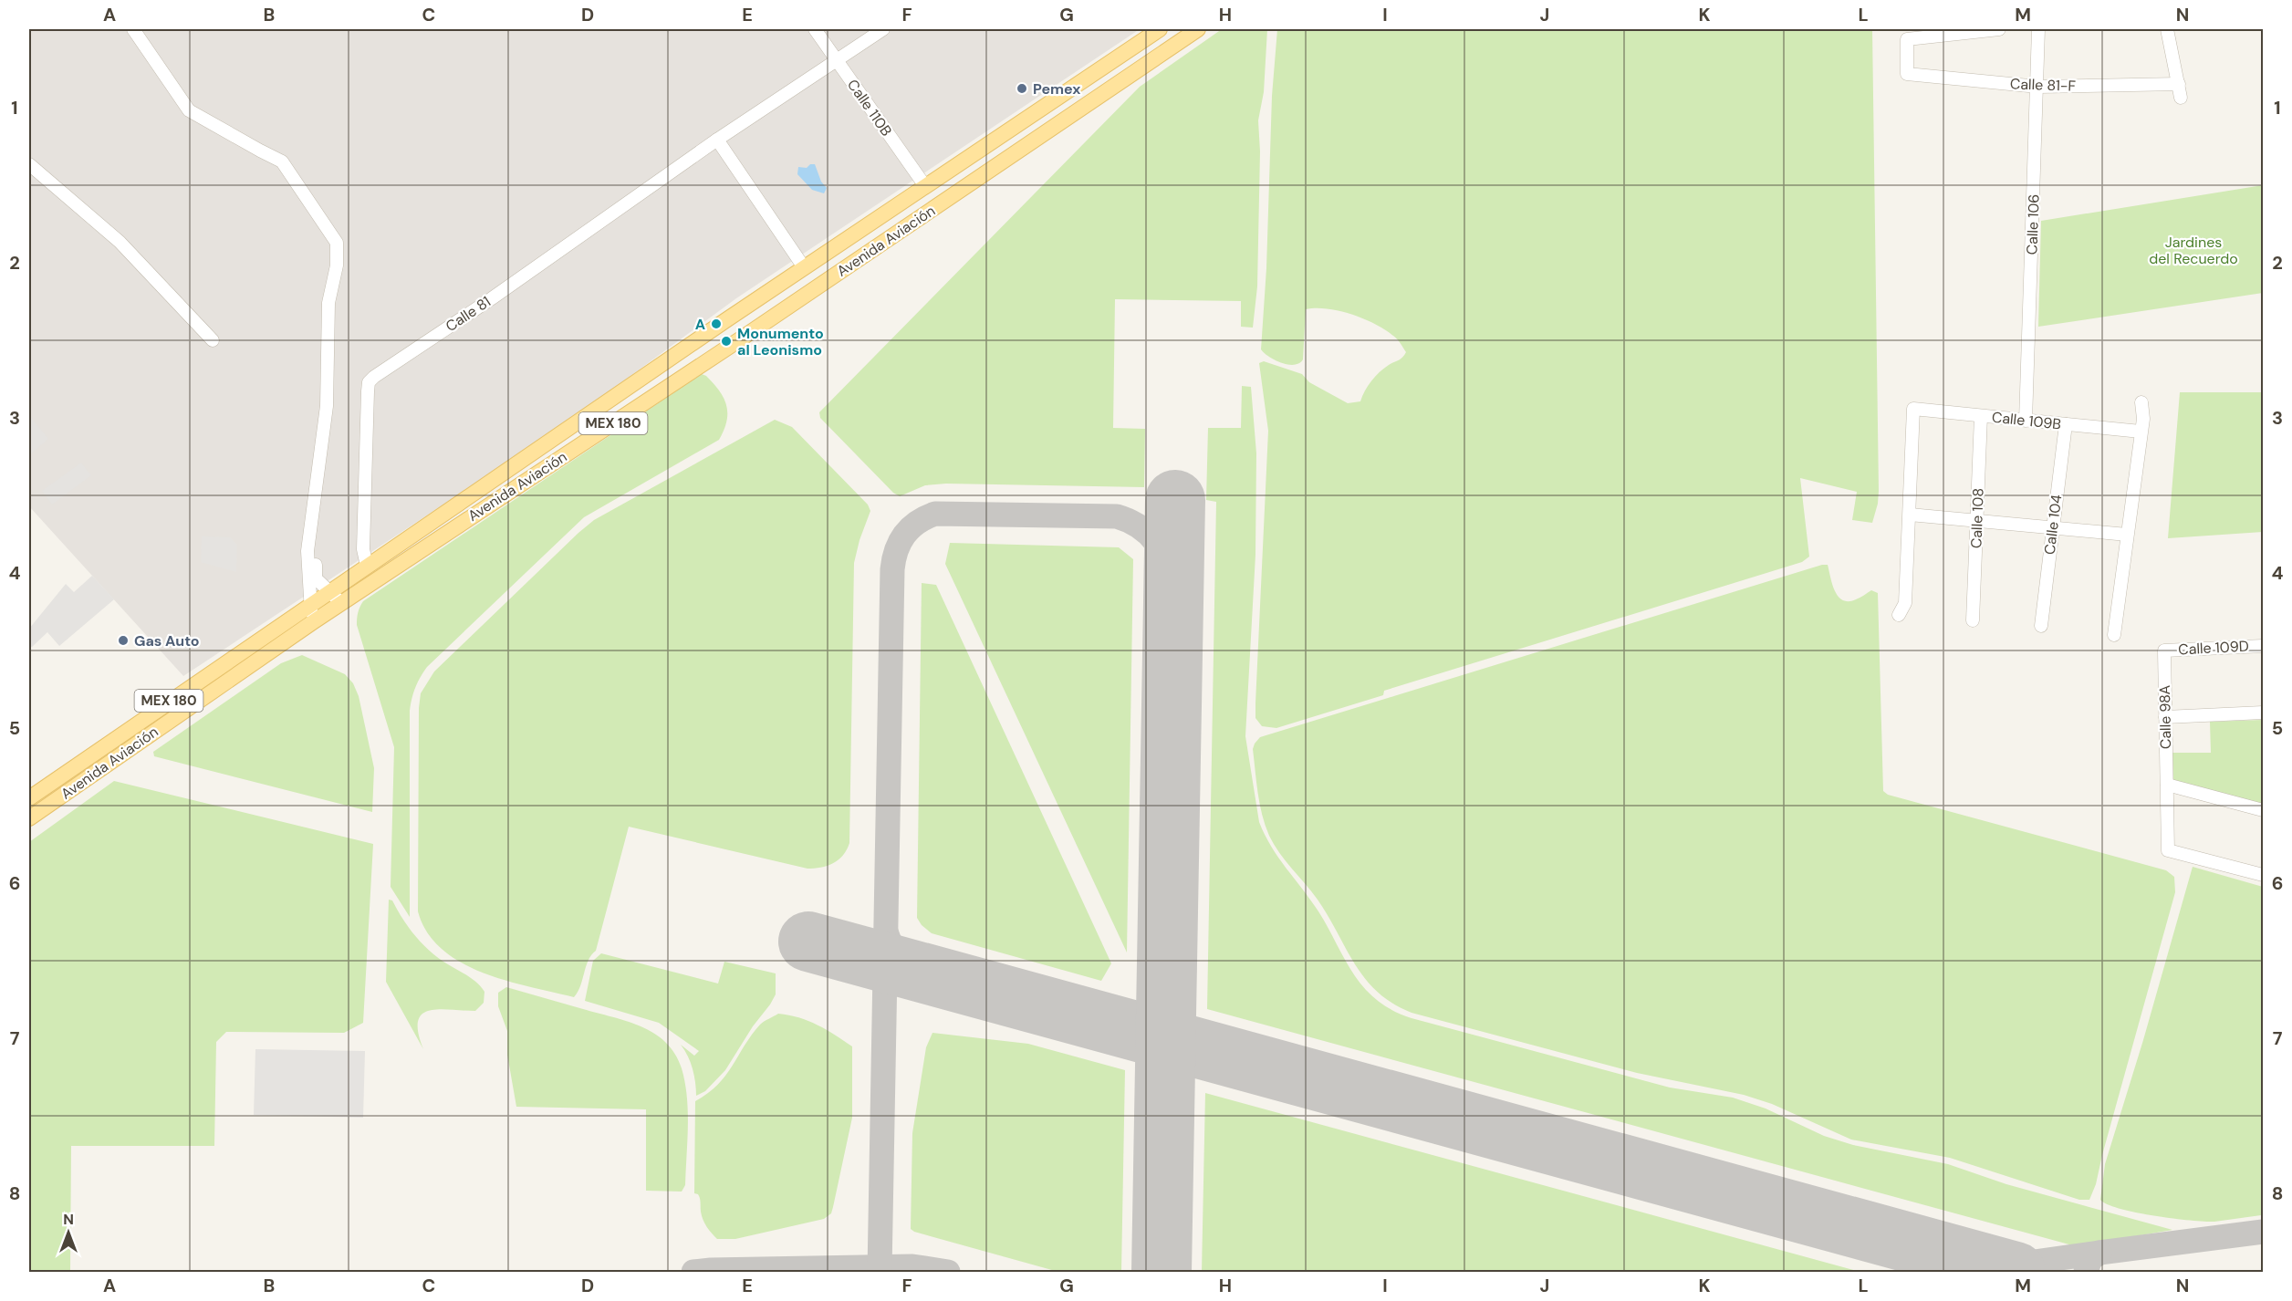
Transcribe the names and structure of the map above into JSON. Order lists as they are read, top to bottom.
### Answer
{
  "streets": {
    "main road": ["Avenida Aviación", "MEX 180"],
    "street": [
      "Calle 81-F",
      "Calle 110B",
      "Calle 106",
      "Calle 81",
      "Calle 109B",
      "Calle 108",
      "Calle 104",
      "Calle 109D",
      "Calle 98A"
    ]
  },
  "crossings": [
    ["Calle 81-F", "Calle 106"],
    ["Calle 110B", "Avenida Aviación"],
    ["Calle 110B", "Calle 81"],
    ["Calle 106", "Calle 109B"],
    ["Avenida Aviación", "Calle 81"],
    ["Calle 109B", "Calle 108"],
    ["Calle 109B", "Calle 104"],
    ["Calle 109D", "Calle 98A"]
  ],
  "parks": ["Jardines del Recuerdo"],
  "places": [
    "Pemex",
    "A",
    "Monumento al Leonismo",
    "Gas Auto"
  ],
  "north": "top",
  "grid": {
    "columns": [
      "A",
      "B",
      "C",
      "D",
      "E",
      "F",
      "G",
      "H",
      "I",
      "J",
      "K",
      "L",
      "M",
      "N"
    ],
    "rows": [
      "1",
      "2",
      "3",
      "4",
      "5",
      "6",
      "7",
      "8"
    ]
  }
}
